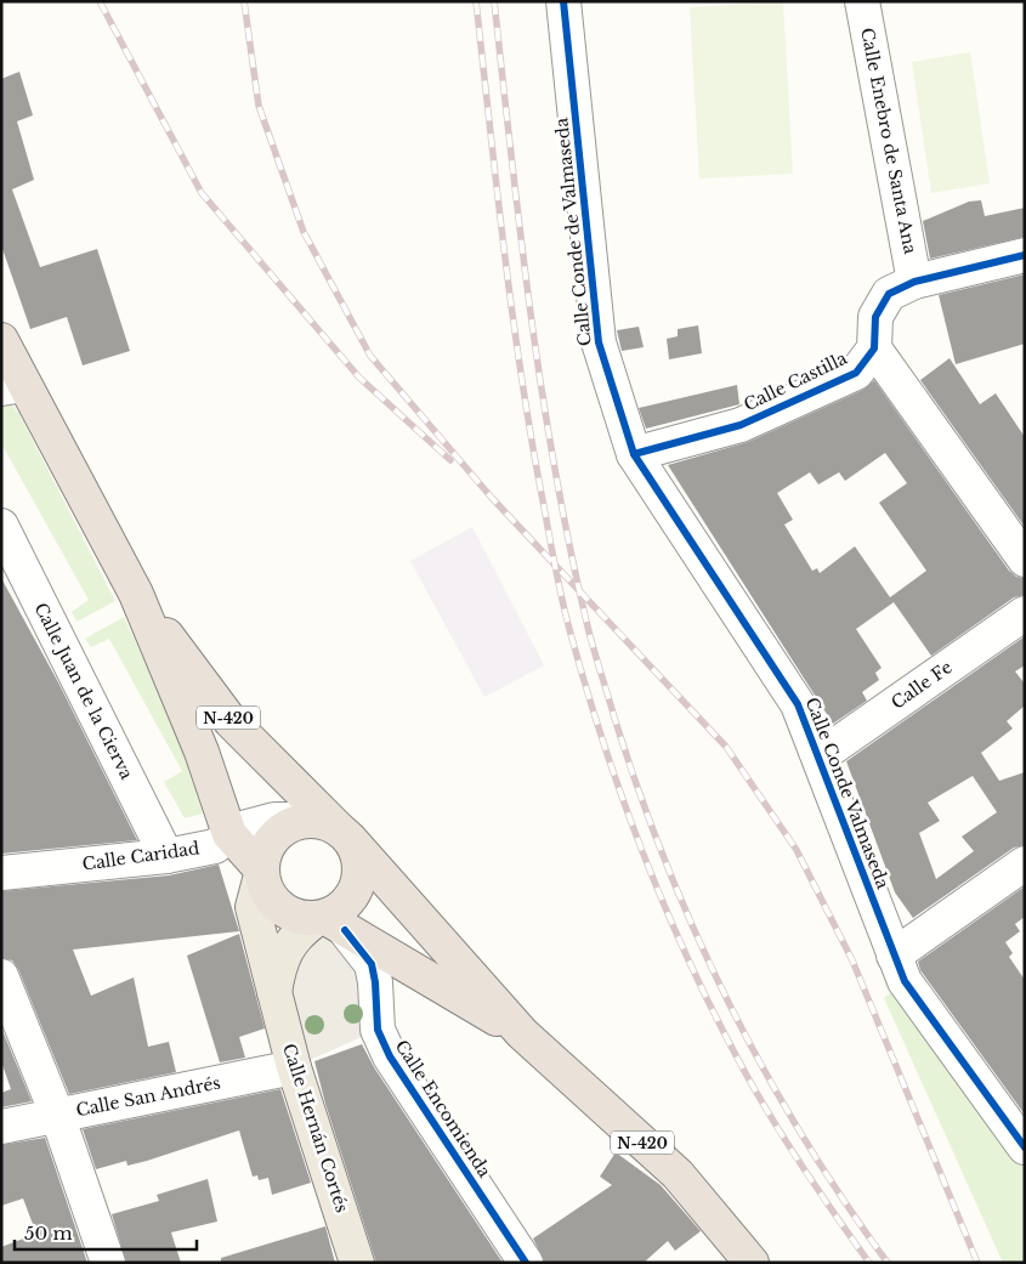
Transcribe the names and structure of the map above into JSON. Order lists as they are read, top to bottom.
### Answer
{
  "streets": {
    "highway": ["N-420"],
    "main road": ["Calle Hernán Cortés"],
    "street": [
      "Calle Enebro de Santa Ana",
      "Calle Conde de Valmaseda",
      "Calle Castilla",
      "Calle Fe",
      "Calle Juan de la Cierva",
      "Calle Conde Valmaseda",
      "Calle Caridad",
      "Calle San Andrés",
      "Calle Encomienda"
    ]
  },
  "crossings": [
    ["Calle Conde de Valmaseda", "Calle Castilla"],
    ["Calle Conde de Valmaseda", "Calle Conde Valmaseda"],
    ["Calle Castilla", "Calle Conde Valmaseda"],
    ["Calle Fe", "Calle Conde Valmaseda"],
    ["Calle Juan de la Cierva", "Calle Caridad"],
    ["N-420", "Calle Caridad"],
    ["N-420", "Calle Encomienda"],
    ["N-420", "Calle Hernán Cortés"],
    ["Calle San Andrés", "Calle Hernán Cortés"],
    ["Calle Encomienda", "Calle Hernán Cortés"]
  ],
  "scale_bar": "50 m"
}
